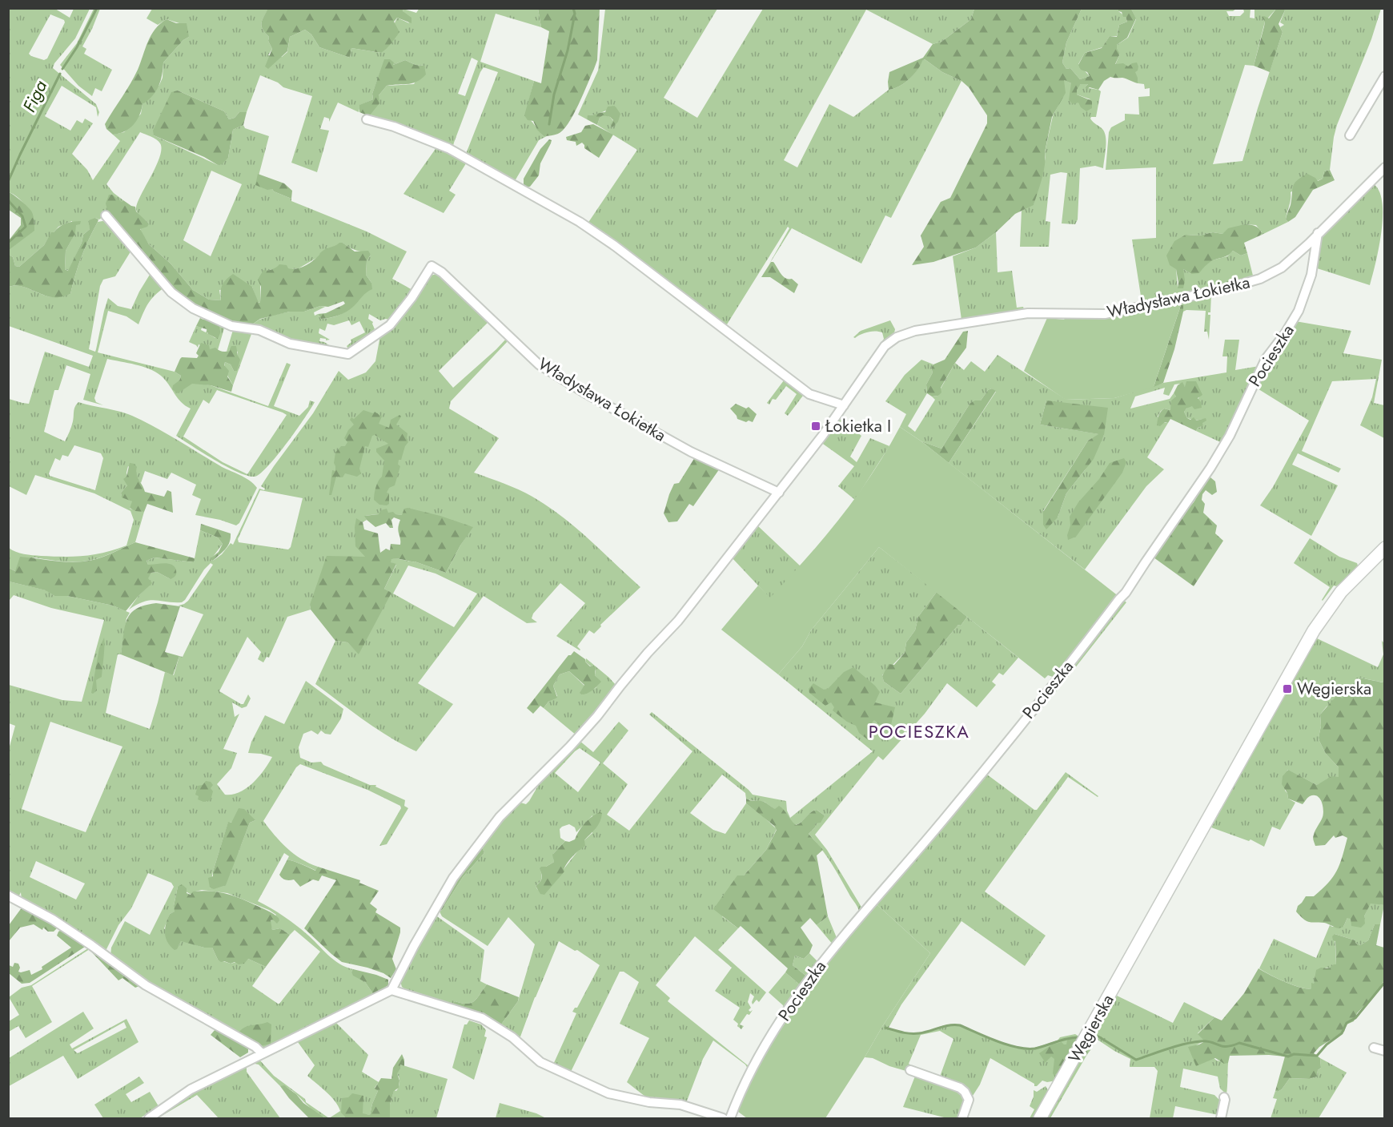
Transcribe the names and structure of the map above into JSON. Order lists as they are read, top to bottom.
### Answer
{
  "streets": {
    "main road": ["Węgierska"],
    "street": ["Władysława Łokietka", "Pocieszka"]
  },
  "crossings": [
    ["Władysława Łokietka", "Pocieszka"]
  ],
  "districts": ["POCIESZKA"],
  "water": ["Figa"],
  "places": {
    "transit": ["Łokietka I", "Węgierska"]
  }
}
